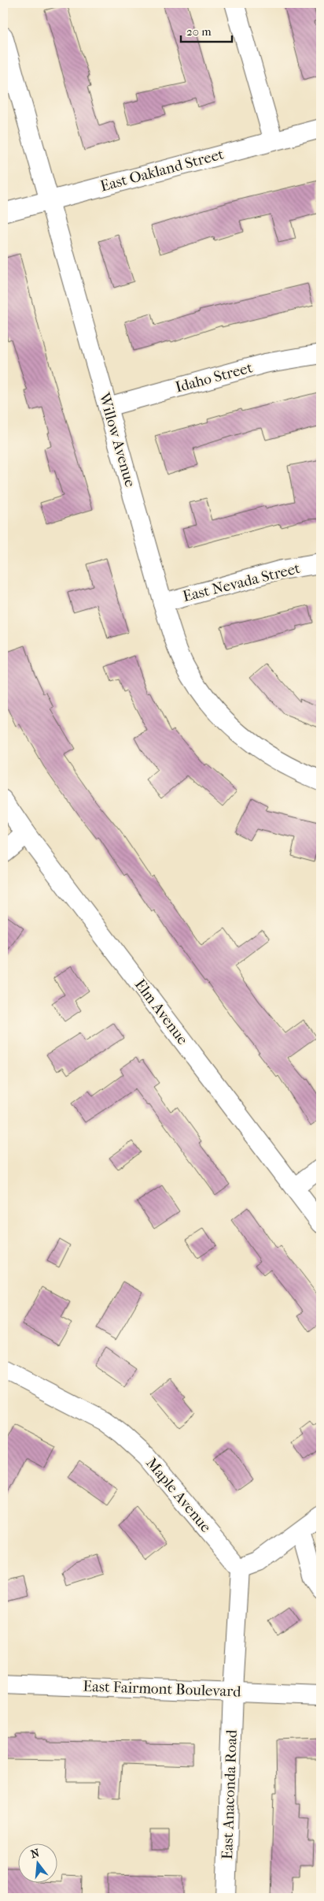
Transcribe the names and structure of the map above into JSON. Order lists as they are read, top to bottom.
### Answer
{
  "streets": {
    "street": [
      "East Oakland Street",
      "Idaho Street",
      "Willow Avenue",
      "East Nevada Street",
      "Elm Avenue",
      "Maple Avenue",
      "East Fairmont Boulevard",
      "East Anaconda Road"
    ]
  },
  "crossings": [
    ["East Oakland Street", "Willow Avenue"],
    ["Idaho Street", "Willow Avenue"],
    ["Willow Avenue", "East Nevada Street"],
    ["East Fairmont Boulevard", "East Anaconda Road"]
  ],
  "scale_bar": "20 m",
  "north": "top"
}
